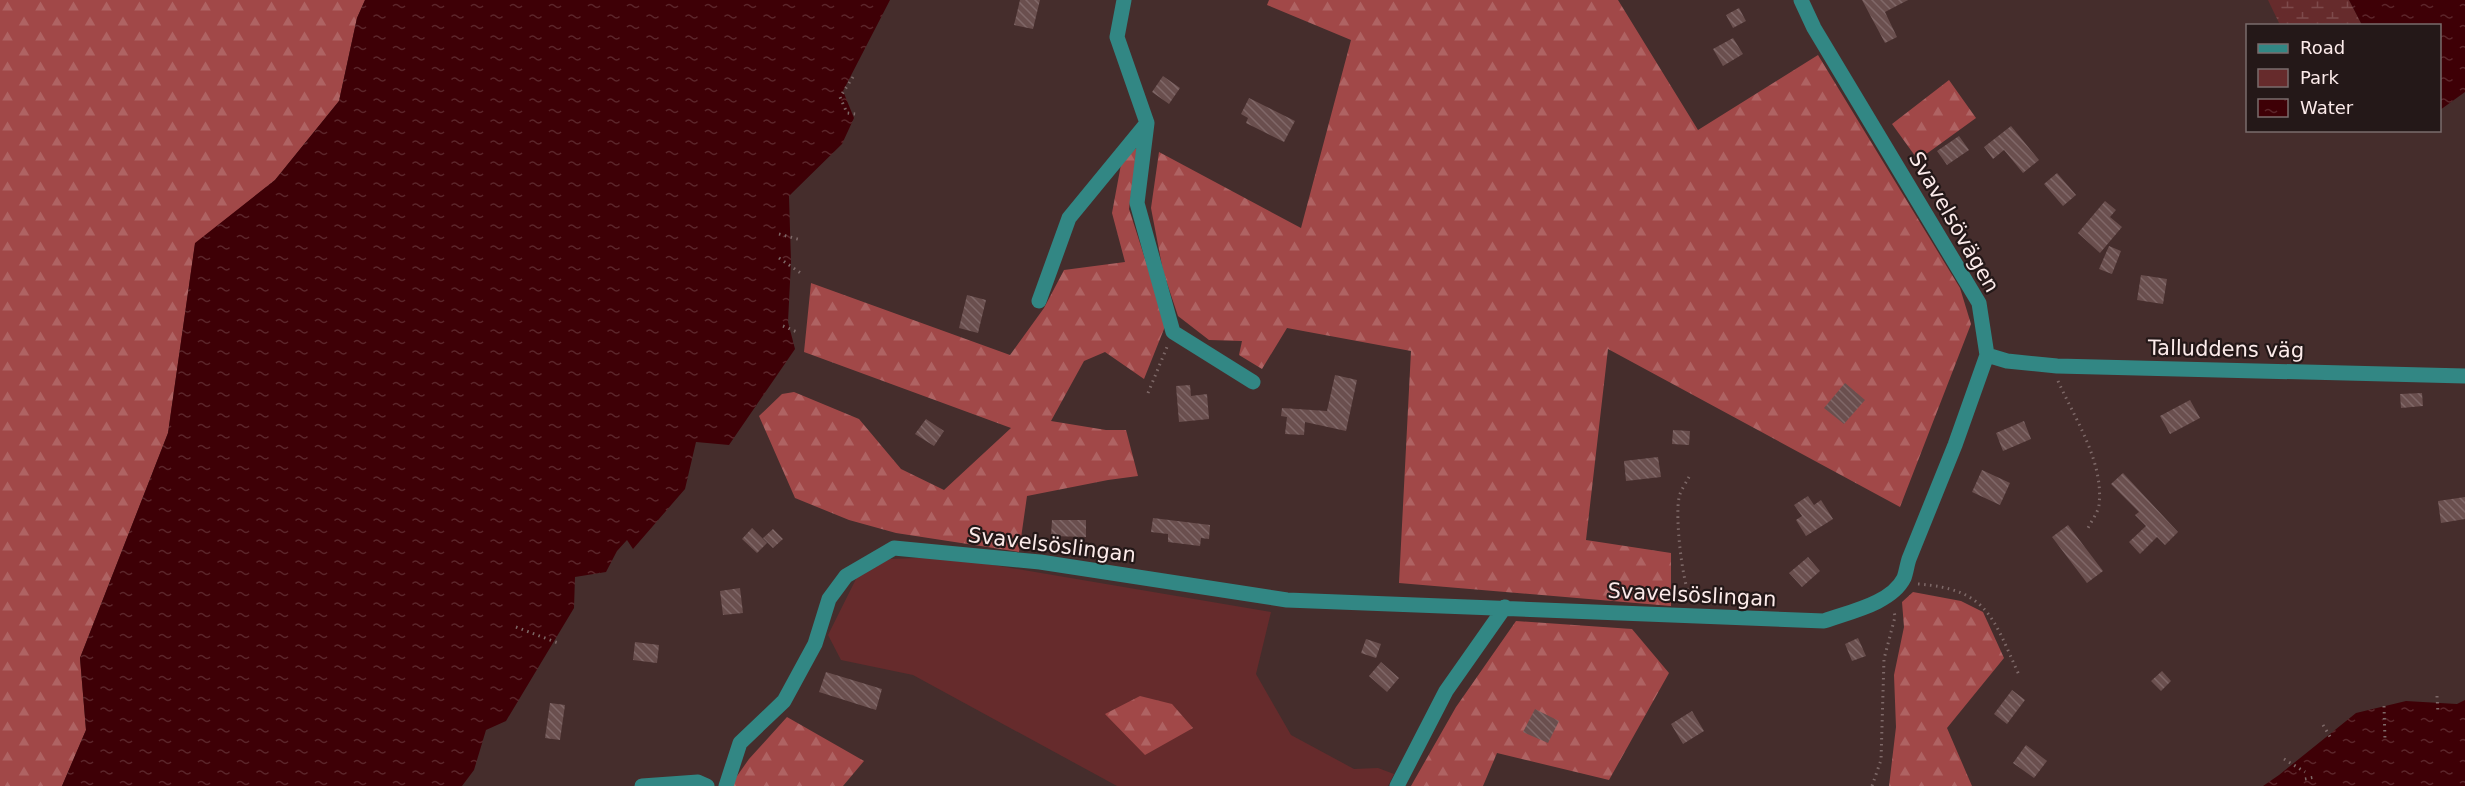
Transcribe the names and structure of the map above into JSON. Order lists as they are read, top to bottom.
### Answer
{
  "streets": {
    "street": ["Svavelsövägen", "Talluddens väg", "Svavelsöslingan"]
  },
  "crossings": [
    ["Svavelsövägen", "Talluddens väg"],
    ["Svavelsövägen", "Svavelsöslingan"]
  ],
  "legend": ["Road", "Park", "Water"]
}
